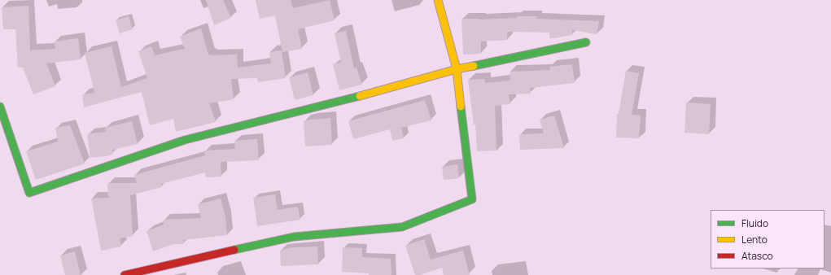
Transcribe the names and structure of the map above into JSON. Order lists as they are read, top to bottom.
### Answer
{
  "legend": ["Fluido", "Lento", "Atasco"]
}
